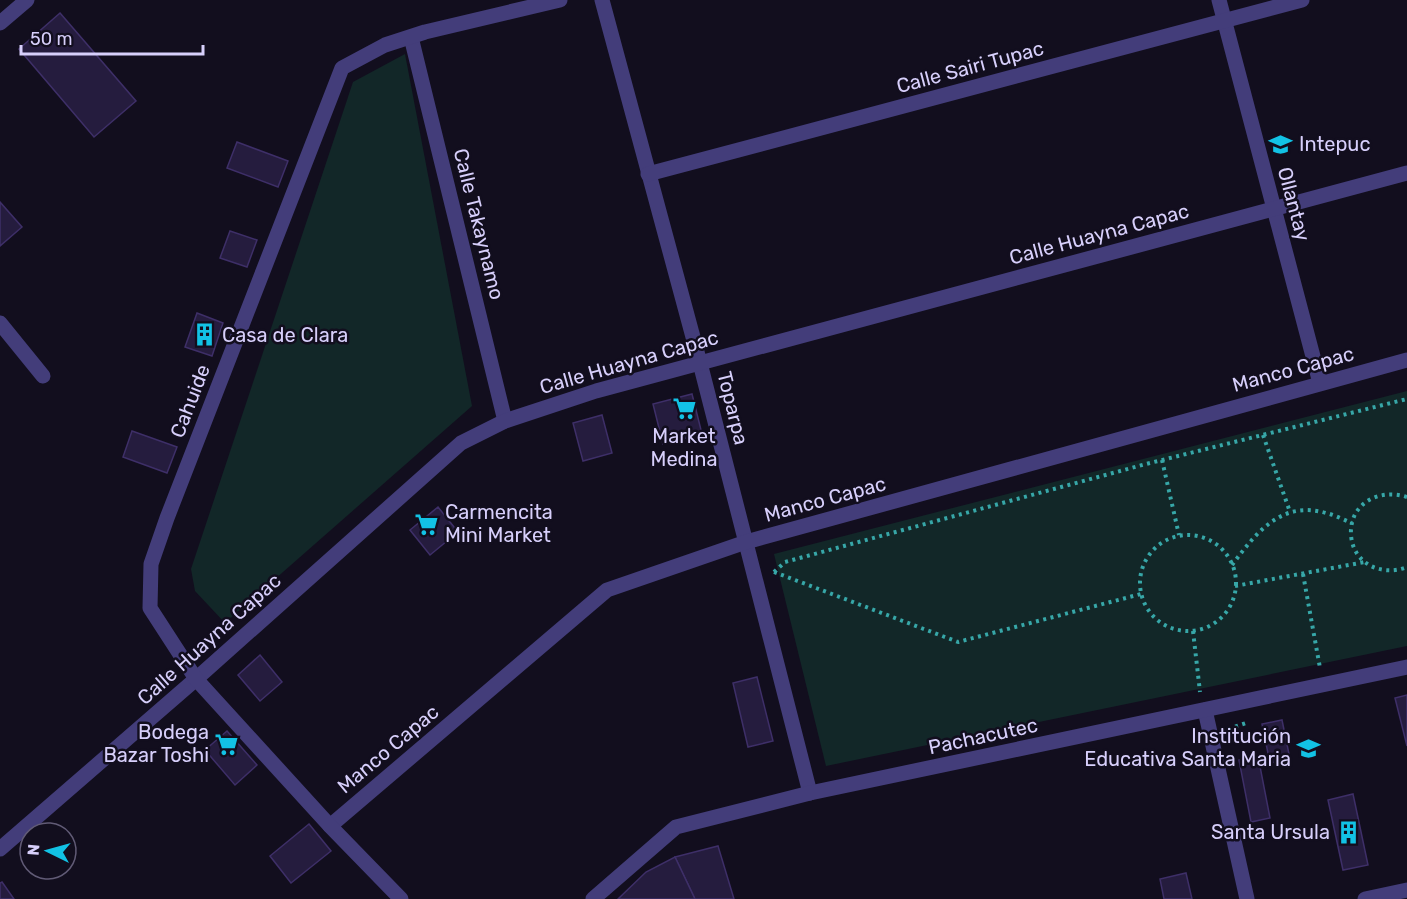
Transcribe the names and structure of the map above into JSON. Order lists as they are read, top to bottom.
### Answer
{
  "streets": {
    "street": [
      "Calle Sairi Tupac",
      "Ollantay",
      "Calle Takaynamo",
      "Calle Huayna Capac",
      "Manco Capac",
      "Cahuide",
      "Toparpa",
      "Pachacutec"
    ]
  },
  "crossings": [
    ["Calle Sairi Tupac", "Ollantay"],
    ["Calle Sairi Tupac", "Toparpa"],
    ["Ollantay", "Calle Huayna Capac"],
    ["Ollantay", "Manco Capac"],
    ["Calle Takaynamo", "Calle Huayna Capac"],
    ["Calle Takaynamo", "Cahuide"],
    ["Calle Huayna Capac", "Cahuide"],
    ["Calle Huayna Capac", "Toparpa"],
    ["Manco Capac", "Cahuide"],
    ["Manco Capac", "Toparpa"],
    ["Toparpa", "Pachacutec"]
  ],
  "places": {
    "school or university": ["Intepuc", "Institución Educativa Santa Maria"],
    "building": ["Casa de Clara", "Santa Ursula"],
    "supermarket": ["Market Medina", "Carmencita Mini Market", "Bodega Bazar Toshi"]
  },
  "scale_bar": "50 m",
  "north": "left"
}
